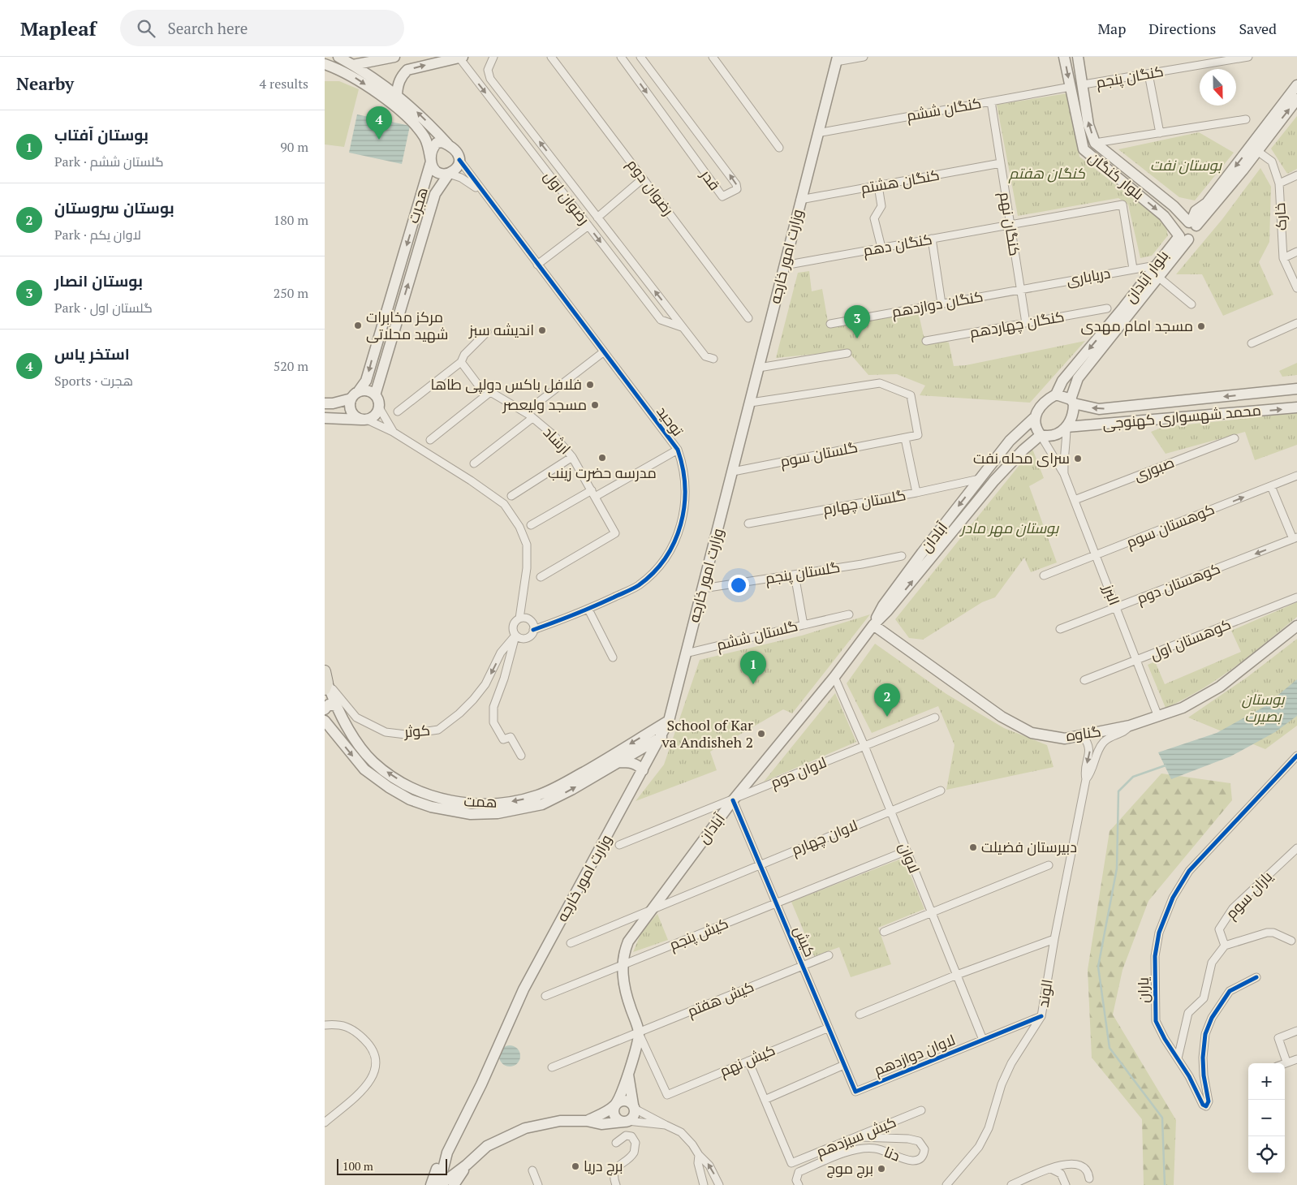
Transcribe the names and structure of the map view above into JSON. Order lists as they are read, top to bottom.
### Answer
{
  "streets": {
    "main road": [
      "بلوار کنگان",
      "هجرت",
      "وزارت امور خارجه",
      "بلوار آبادان",
      "محمد شهسواری کهنوجی",
      "آبادان",
      "گناوه",
      "همت"
    ],
    "street": [
      "کنگان پنجم",
      "کنگان ششم",
      "قدر",
      "کنگان هشتم",
      "رضوان دوم",
      "رضوان اول",
      "خارک",
      "کنگان نهم",
      "کنگان دهم",
      "دریاباری",
      "کنگان دوازدهم",
      "کنگان چهاردهم",
      "توحید",
      "ارشاد",
      "گلستان سوم",
      "صبوری",
      "گلستان چهارم",
      "کوهستان سوم",
      "گلستان پنجم",
      "کوهستان دوم",
      "البرز",
      "گلستان ششم",
      "کوهستان اول",
      "کوثر",
      "لاوان دوم",
      "لاوان چهارم",
      "لاوان",
      "یاران سوم",
      "کیش پنجم",
      "کیش",
      "یاران",
      "الوند",
      "کیش هفتم",
      "لاوان دوازدهم",
      "کیش نهم",
      "کیش سیزدهم",
      "دنا"
    ]
  },
  "crossings": [
    ["کنگان پنجم", "بلوار کنگان"],
    ["کنگان ششم", "بلوار کنگان"],
    ["کنگان ششم", "کنگان نهم"],
    ["کنگان ششم", "وزارت امور خارجه"],
    ["بلوار کنگان", "بلوار آبادان"],
    ["کنگان هشتم", "کنگان نهم"],
    ["کنگان هشتم", "وزارت امور خارجه"],
    ["کنگان نهم", "کنگان دهم"],
    ["کنگان نهم", "دریاباری"],
    ["کنگان نهم", "کنگان دوازدهم"],
    ["کنگان نهم", "کنگان چهاردهم"],
    ["کنگان دهم", "وزارت امور خارجه"],
    ["کنگان دهم", "دریاباری"],
    ["وزارت امور خارجه", "گلستان سوم"],
    ["وزارت امور خارجه", "گلستان پنجم"],
    ["وزارت امور خارجه", "گلستان ششم"],
    ["وزارت امور خارجه", "همت"],
    ["دریاباری", "بلوار آبادان"],
    ["دریاباری", "کنگان دوازدهم"],
    ["بلوار آبادان", "محمد شهسواری کهنوجی"],
    ["بلوار آبادان", "آبادان"],
    ["بلوار آبادان", "البرز"],
    ["محمد شهسواری کهنوجی", "آبادان"],
    ["محمد شهسواری کهنوجی", "البرز"],
    ["توحید", "کوثر"],
    ["صبوری", "البرز"],
    ["گلستان چهارم", "آبادان"],
    ["کوهستان سوم", "البرز"],
    ["آبادان", "البرز"],
    ["آبادان", "گناوه"],
    ["آبادان", "لاوان دوم"],
    ["آبادان", "لاوان چهارم"],
    ["آبادان", "لاوان"],
    ["آبادان", "کیش پنجم"],
    ["آبادان", "کیش"],
    ["آبادان", "کیش هفتم"],
    ["آبادان", "کیش نهم"],
    ["گلستان پنجم", "گلستان ششم"],
    ["کوهستان دوم", "البرز"],
    ["البرز", "کوهستان اول"],
    ["البرز", "گناوه"],
    ["کوثر", "همت"],
    ["لاوان دوم", "لاوان"],
    ["لاوان دوم", "کیش"],
    ["لاوان چهارم", "لاوان"],
    ["لاوان چهارم", "کیش"],
    ["لاوان", "لاوان دوازدهم"],
    ["کیش پنجم", "کیش"],
    ["کیش", "کیش هفتم"],
    ["کیش", "لاوان دوازدهم"],
    ["کیش", "کیش نهم"],
    ["الوند", "لاوان دوازدهم"],
    ["کیش سیزدهم", "دنا"]
  ],
  "one_way": ["کوهستان سوم", "کوهستان دوم"],
  "parks": [
    "بوستان نفت",
    "کنگان هفتم",
    "بوستان مهر مادر",
    "بوستان بصیرت"
  ],
  "places": [
    "مرکز مخابرات شهید محلاتی",
    "مسجد امام مهدی",
    "اندیشه سبز",
    "فلافل باکس دولپی طاها",
    "مسجد ولیعصر",
    "مدرسه حضرت زینب",
    "سرای محله نفت",
    "School of Kar va Andisheh 2",
    "دبیرستان فضیلت",
    "برج دریا",
    "برج موج"
  ],
  "scale_bar": "100 m",
  "north": "bottom",
  "page": {
    "header": "Mapleaf",
    "search": "Search here",
    "nav": ["Map", "Directions", "Saved"],
    "heading": ["Nearby", "4 results"],
    "pins": [
      "4",
      "3",
      "1",
      "2"
    ],
    "list": [
      {
        "mark": "1",
        "name": "بوستان آفتاب",
        "note": "Park · گلستان ششم",
        "value": "90 m"
      },
      {
        "mark": "2",
        "name": "بوستان سروستان",
        "note": "Park · لاوان یکم",
        "value": "180 m"
      },
      {
        "mark": "3",
        "name": "بوستان انصار",
        "note": "Park · گلستان اول",
        "value": "250 m"
      },
      {
        "mark": "4",
        "name": "استخر یاس",
        "note": "Sports · هجرت",
        "value": "520 m"
      }
    ],
    "map_buttons": ["+", "−"],
    "scale": "100 m"
  }
}
